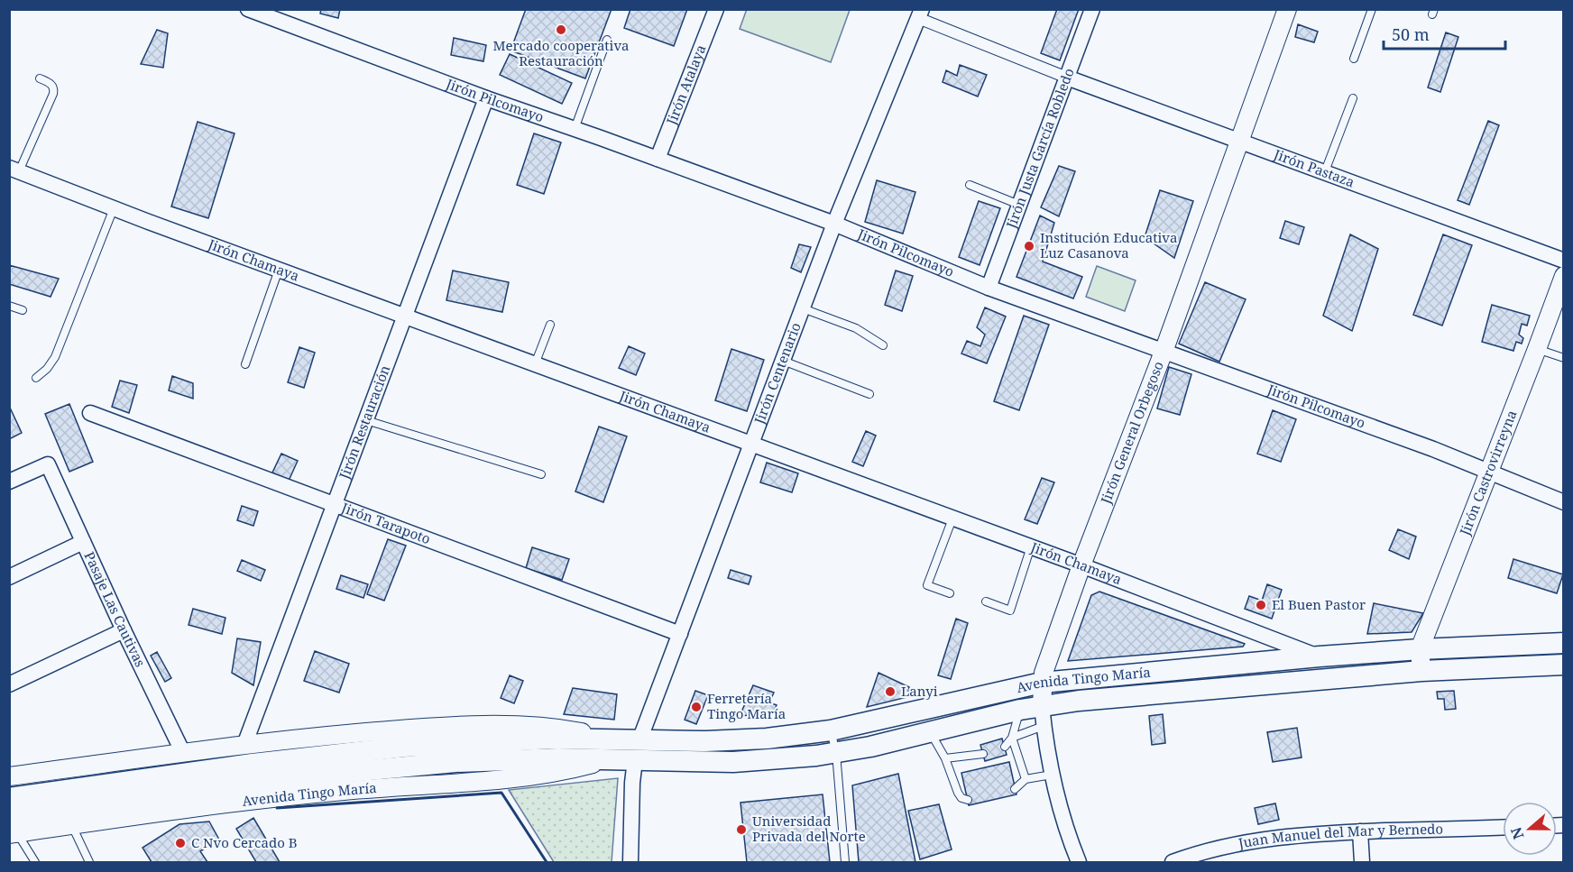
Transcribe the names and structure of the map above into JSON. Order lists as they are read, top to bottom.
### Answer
{
  "streets": {
    "main road": ["Avenida Tingo María"],
    "street": [
      "Jirón Atalaya",
      "Jirón Pilcomayo",
      "Jirón Justa García Robledo",
      "Jirón Pastaza",
      "Jirón Chamaya",
      "Jirón Centenario",
      "Jirón Restauración",
      "Jirón General Orbegoso",
      "Jirón Castrovirreyna",
      "Jirón Tarapoto",
      "Pasaje Las Cautivas",
      "Juan Manuel del Mar y Bernedo"
    ]
  },
  "crossings": [
    ["Jirón Atalaya", "Jirón Pilcomayo"],
    ["Jirón Pilcomayo", "Jirón Justa García Robledo"],
    ["Jirón Pilcomayo", "Jirón Centenario"],
    ["Jirón Pilcomayo", "Jirón Restauración"],
    ["Jirón Pilcomayo", "Jirón General Orbegoso"],
    ["Jirón Pilcomayo", "Jirón Castrovirreyna"],
    ["Jirón Justa García Robledo", "Jirón Pastaza"],
    ["Jirón Pastaza", "Jirón General Orbegoso"],
    ["Jirón Chamaya", "Jirón Centenario"],
    ["Jirón Chamaya", "Jirón Restauración"],
    ["Jirón Chamaya", "Jirón General Orbegoso"],
    ["Jirón Chamaya", "Avenida Tingo María"],
    ["Jirón Centenario", "Jirón Tarapoto"],
    ["Jirón Centenario", "Avenida Tingo María"],
    ["Jirón Restauración", "Jirón Tarapoto"],
    ["Jirón Restauración", "Avenida Tingo María"],
    ["Jirón General Orbegoso", "Avenida Tingo María"],
    ["Jirón Castrovirreyna", "Avenida Tingo María"],
    ["Pasaje Las Cautivas", "Avenida Tingo María"]
  ],
  "places": [
    "Mercado cooperativa Restauración",
    "Institución Educativa Luz Casanova",
    "El Buen Pastor",
    "Lanyi",
    "Ferretería Tingo María",
    "Universidad Privada del Norte",
    "C Nvo Cercado B"
  ],
  "scale_bar": "50 m",
  "north": "left"
}
